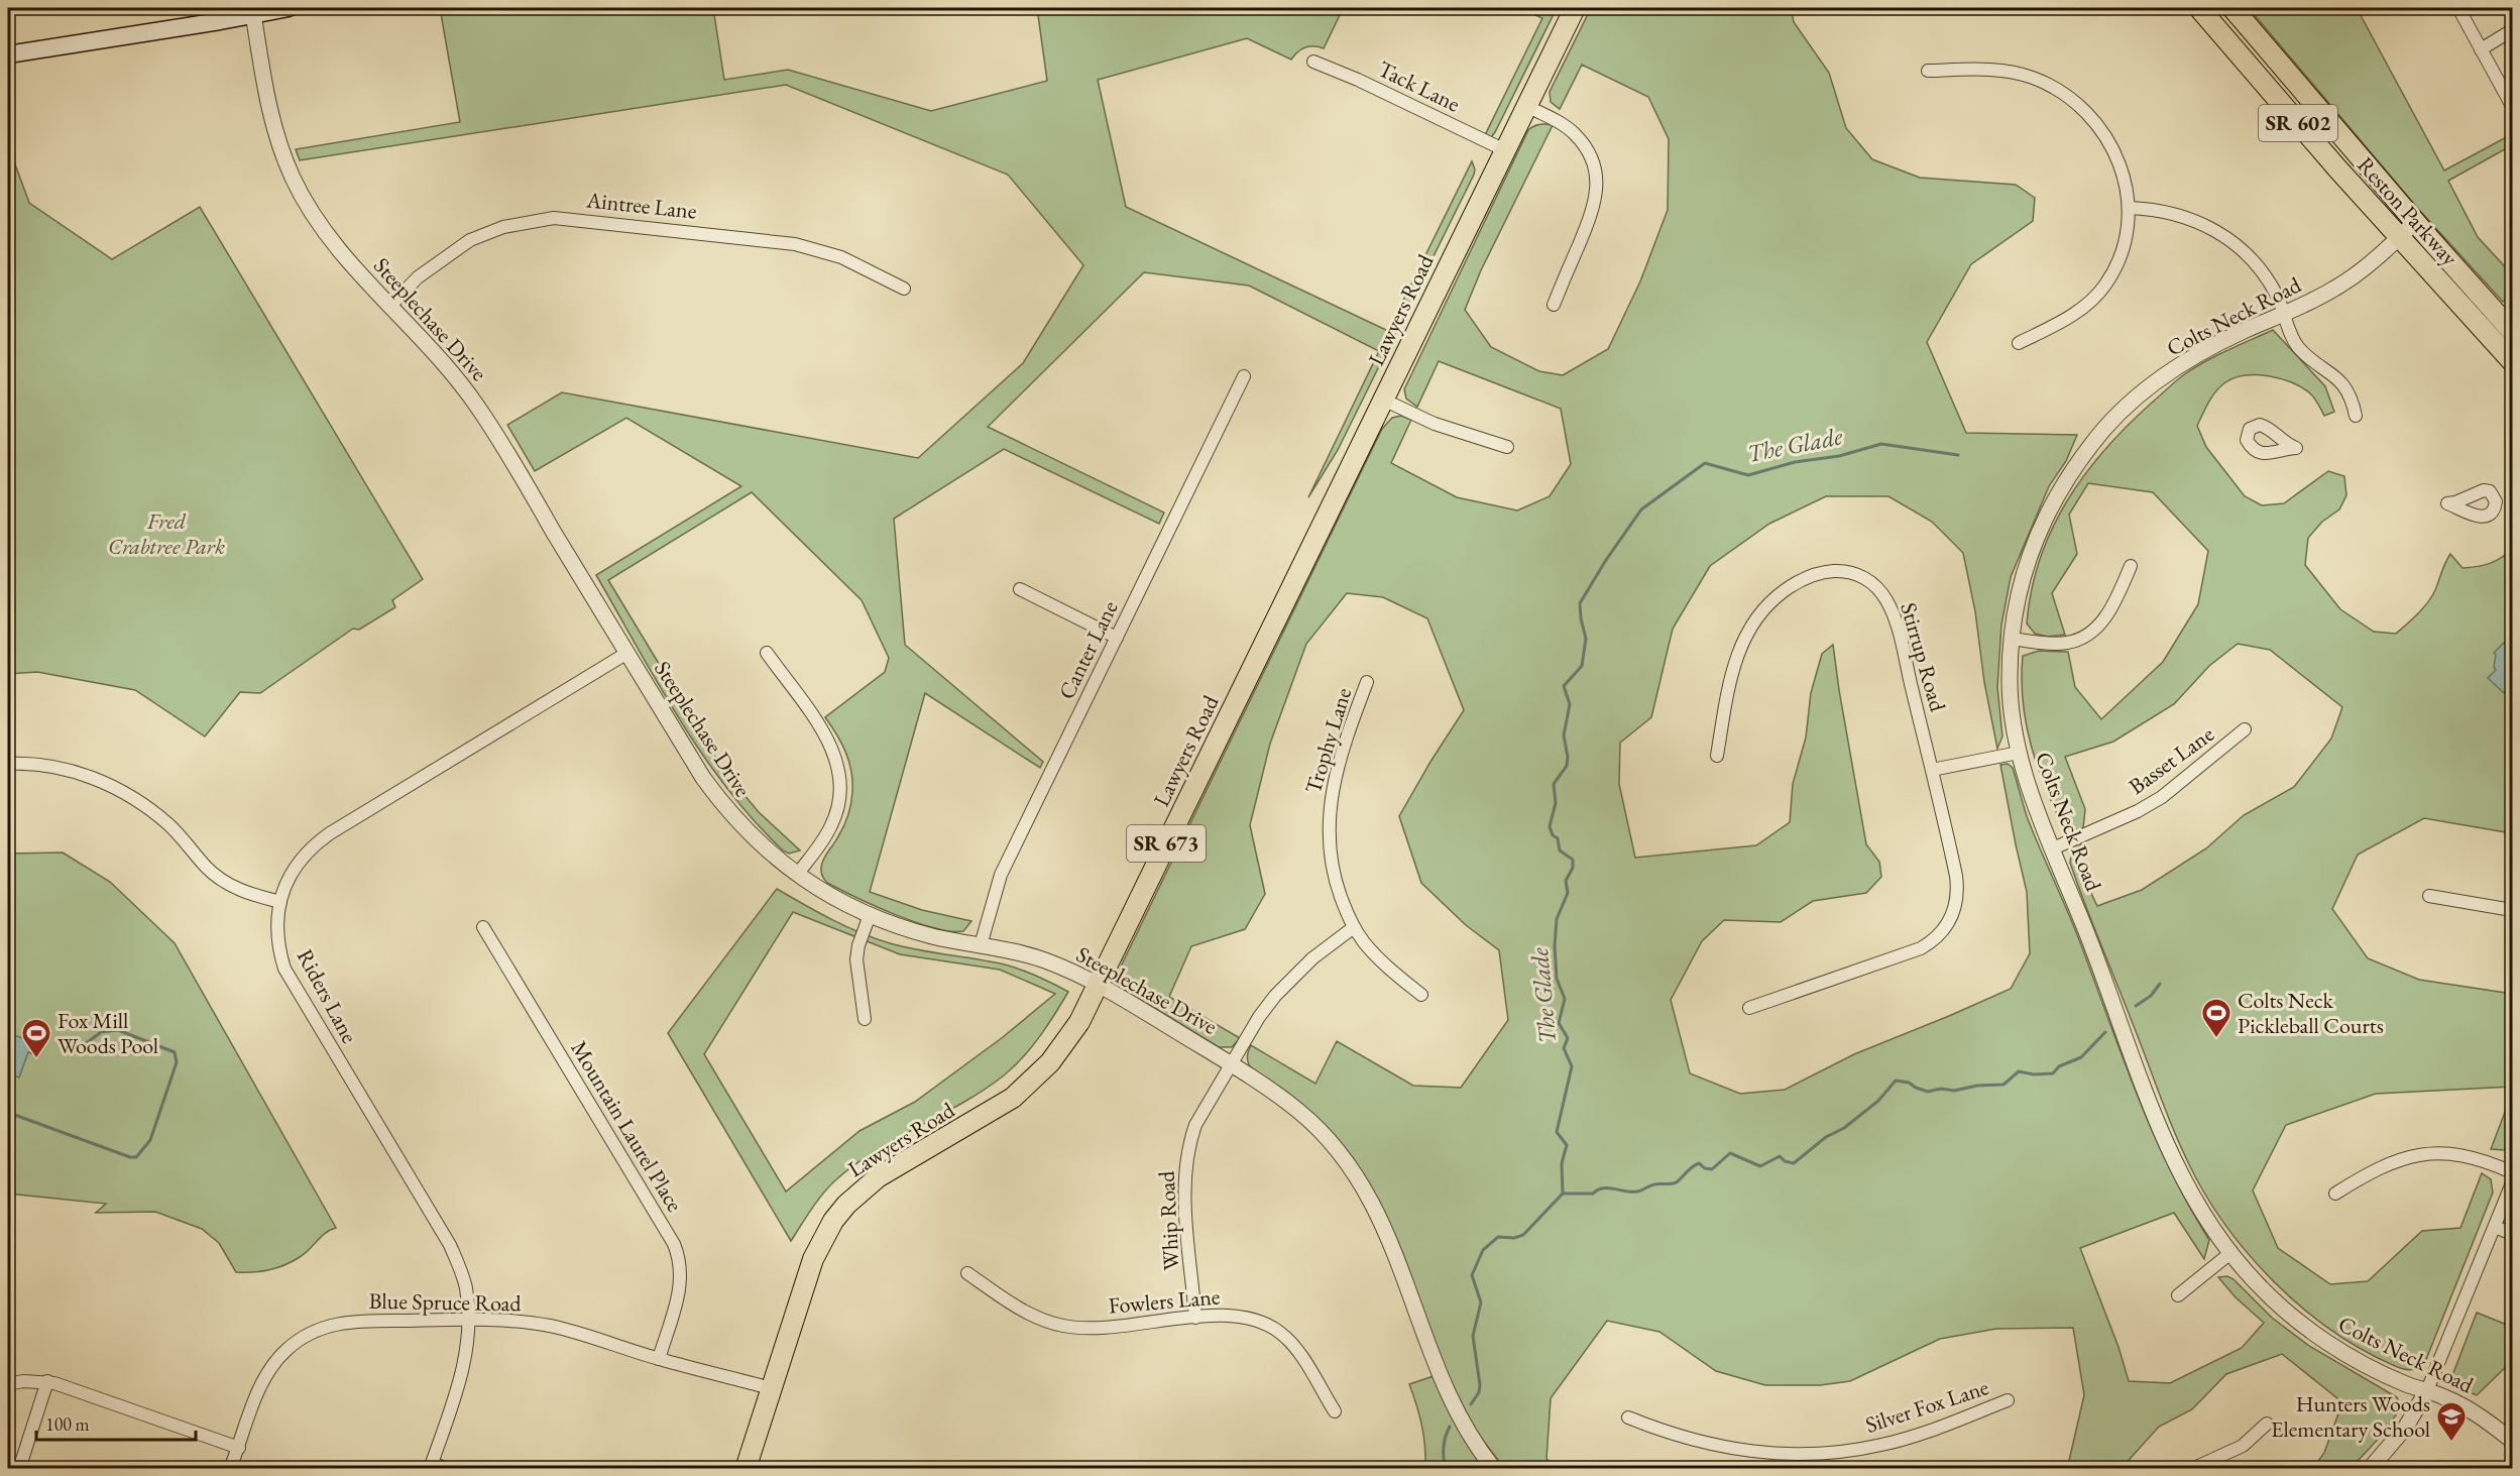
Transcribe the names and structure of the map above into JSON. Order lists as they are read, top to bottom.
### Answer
{
  "streets": {
    "main road": [
      "SR 602",
      "Reston Parkway",
      "Lawyers Road",
      "SR 673"
    ],
    "street": [
      "Tack Lane",
      "Aintree Lane",
      "Colts Neck Road",
      "Steeplechase Drive",
      "Canter Lane",
      "Stirrup Road",
      "Trophy Lane",
      "Basset Lane",
      "Riders Lane",
      "Mountain Laurel Place",
      "Whip Road",
      "Fowlers Lane",
      "Blue Spruce Road",
      "Silver Fox Lane"
    ]
  },
  "crossings": [
    ["Tack Lane", "Lawyers Road"],
    ["Aintree Lane", "Steeplechase Drive"],
    ["Reston Parkway", "Colts Neck Road"],
    ["Lawyers Road", "Steeplechase Drive"],
    ["Lawyers Road", "Blue Spruce Road"],
    ["Colts Neck Road", "Basset Lane"],
    ["Steeplechase Drive", "Canter Lane"],
    ["Steeplechase Drive", "Riders Lane"],
    ["Steeplechase Drive", "Whip Road"],
    ["Trophy Lane", "Whip Road"],
    ["Riders Lane", "Blue Spruce Road"],
    ["Mountain Laurel Place", "Blue Spruce Road"],
    ["Whip Road", "Fowlers Lane"]
  ],
  "water": ["The Glade"],
  "parks": ["Fred Crabtree Park"],
  "places": {
    "sports": ["Colts Neck Pickleball Courts", "Fox Mill Woods Pool"],
    "school or university": ["Hunters Woods Elementary School"]
  },
  "scale_bar": "100 m"
}
